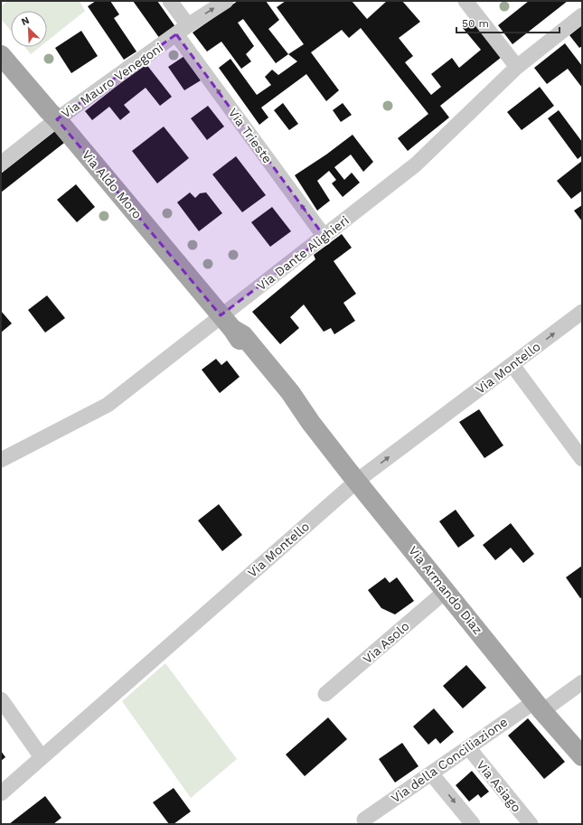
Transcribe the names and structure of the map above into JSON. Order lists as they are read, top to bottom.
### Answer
{
  "streets": {
    "main road": ["Via Aldo Moro", "Via Armando Diaz"],
    "street": [
      "Via Mauro Venegoni",
      "Via Trieste",
      "Via Dante Alighieri",
      "Via Montello",
      "Via Asolo",
      "Via della Conciliazione",
      "Via Asiago"
    ]
  },
  "crossings": [
    ["Via Mauro Venegoni", "Via Trieste"],
    ["Via Mauro Venegoni", "Via Aldo Moro"],
    ["Via Trieste", "Via Dante Alighieri"],
    ["Via Aldo Moro", "Via Dante Alighieri"],
    ["Via Aldo Moro", "Via Armando Diaz"],
    ["Via Dante Alighieri", "Via Armando Diaz"],
    ["Via Montello", "Via Armando Diaz"],
    ["Via Armando Diaz", "Via Asolo"],
    ["Via Armando Diaz", "Via della Conciliazione"],
    ["Via della Conciliazione", "Via Asiago"]
  ],
  "one_way": ["Via Trieste", "Via Montello"],
  "scale_bar": "50 m",
  "north": "top left"
}
